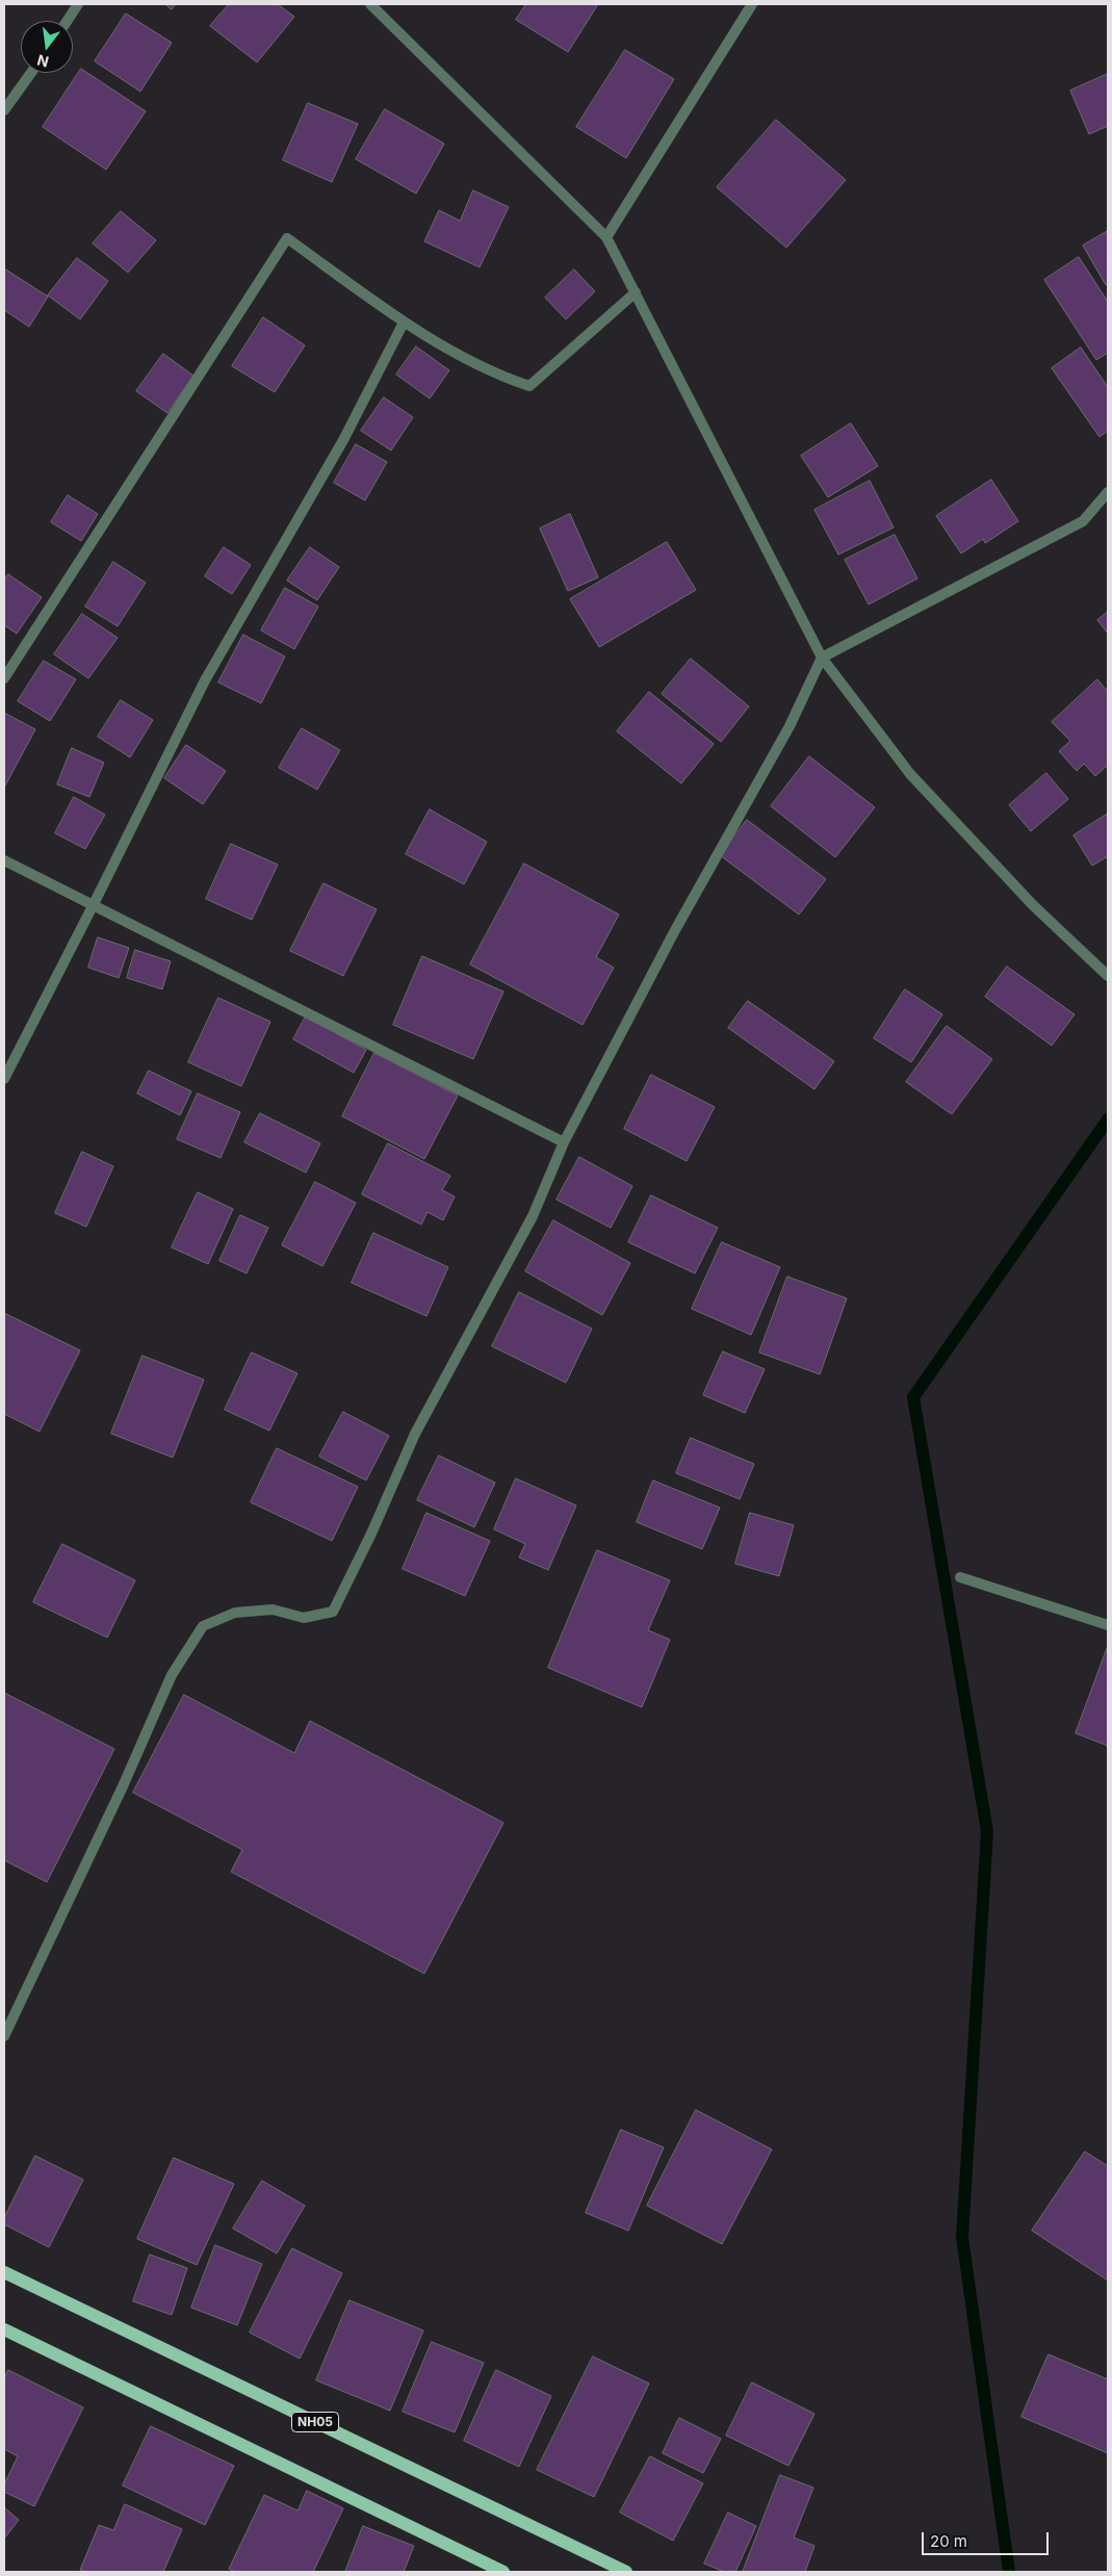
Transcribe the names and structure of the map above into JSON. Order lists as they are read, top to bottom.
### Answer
{
  "streets": {
    "main road": ["NH05"]
  },
  "scale_bar": "20 m",
  "north": "bottom"
}
